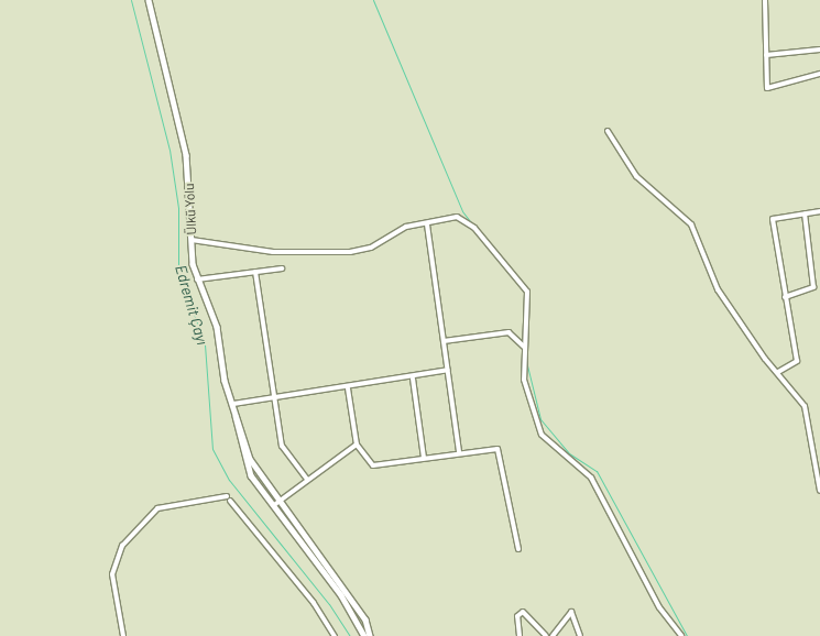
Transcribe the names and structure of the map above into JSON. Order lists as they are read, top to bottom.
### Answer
{
  "streets": {
    "main road": ["Ülkü Yolu"]
  },
  "water": ["Edremit Çayı"]
}
